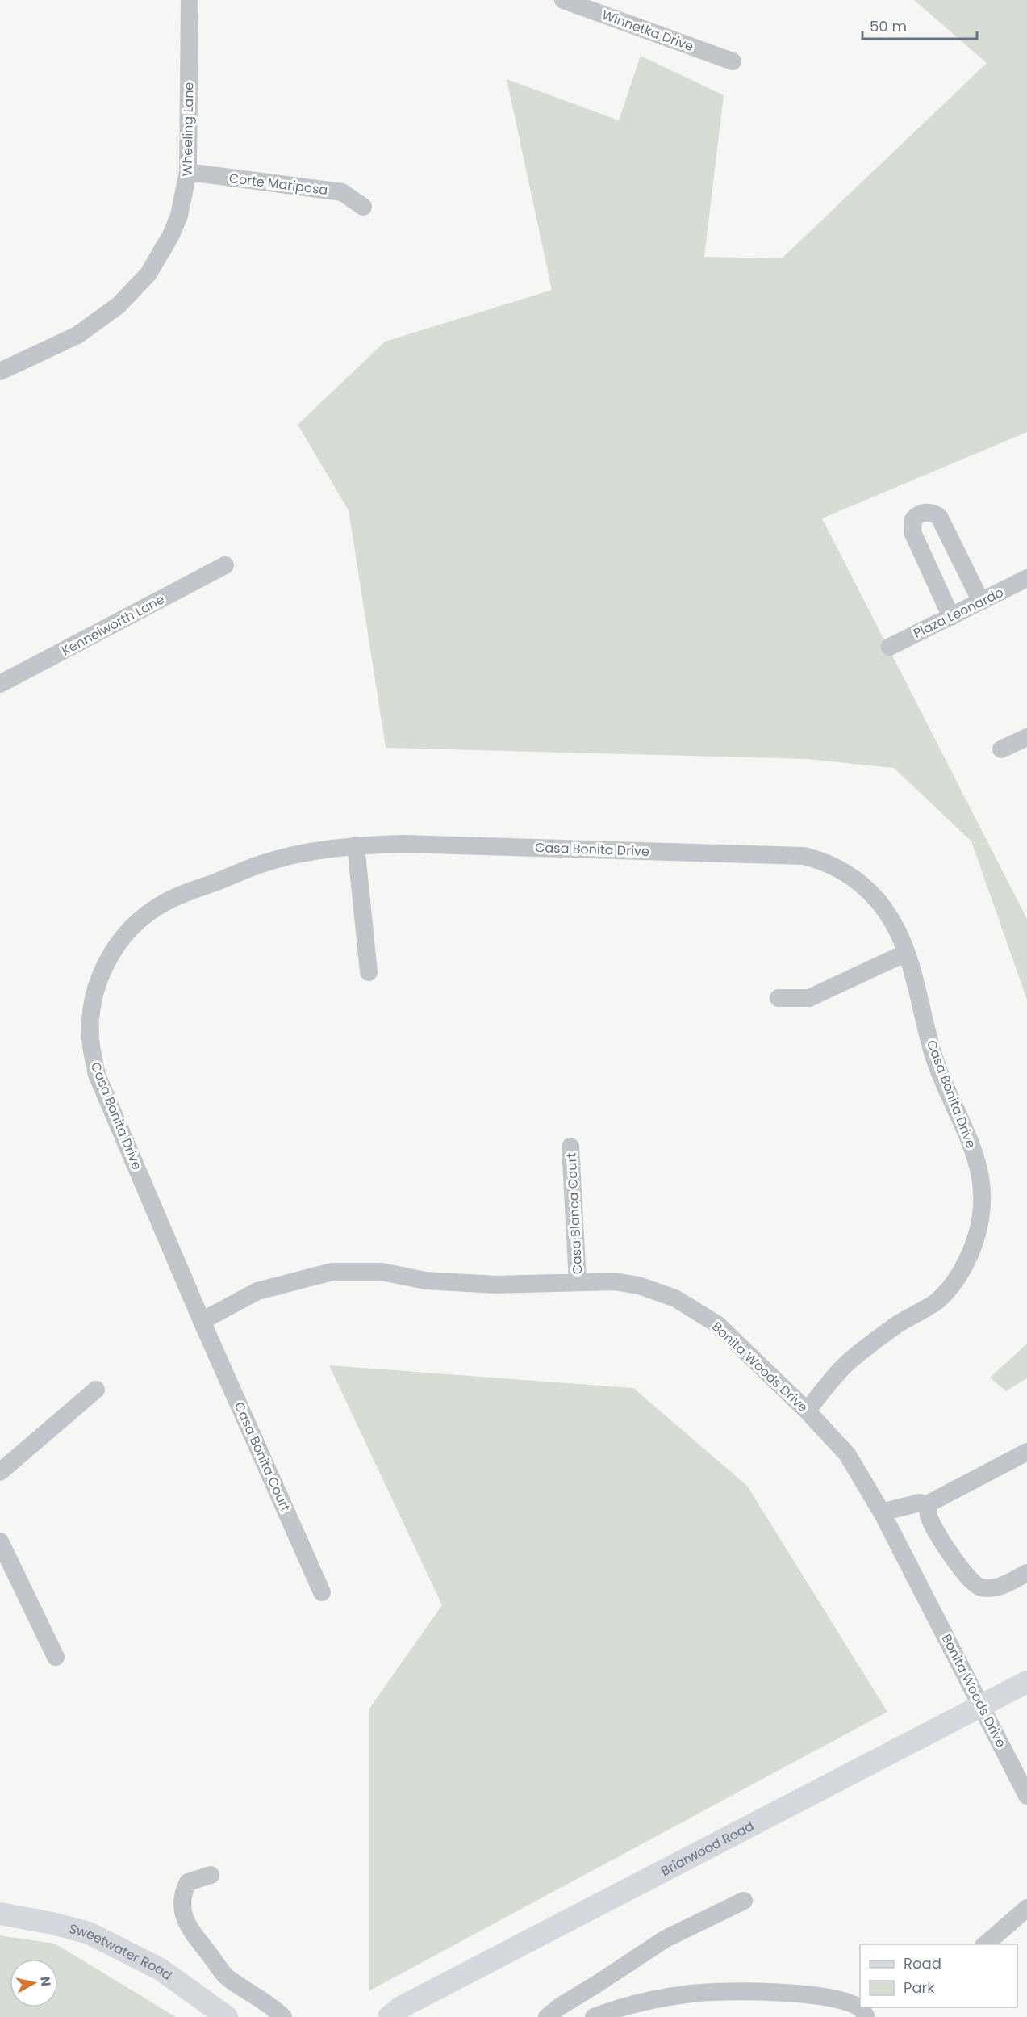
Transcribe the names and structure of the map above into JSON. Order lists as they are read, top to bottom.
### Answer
{
  "streets": {
    "main road": ["Briarwood Road", "Sweetwater Road"],
    "street": [
      "Winnetka Drive",
      "Wheeling Lane",
      "Corte Mariposa",
      "Plaza Leonardo",
      "Kennelworth Lane",
      "Casa Bonita Drive",
      "Casa Blanca Court",
      "Bonita Woods Drive",
      "Casa Bonita Court"
    ]
  },
  "crossings": [
    ["Wheeling Lane", "Corte Mariposa"],
    ["Casa Bonita Drive", "Bonita Woods Drive"],
    ["Casa Bonita Drive", "Casa Bonita Court"],
    ["Casa Blanca Court", "Bonita Woods Drive"],
    ["Bonita Woods Drive", "Casa Bonita Court"],
    ["Bonita Woods Drive", "Briarwood Road"]
  ],
  "legend": ["Road", "Park"],
  "scale_bar": "50 m",
  "north": "right"
}
